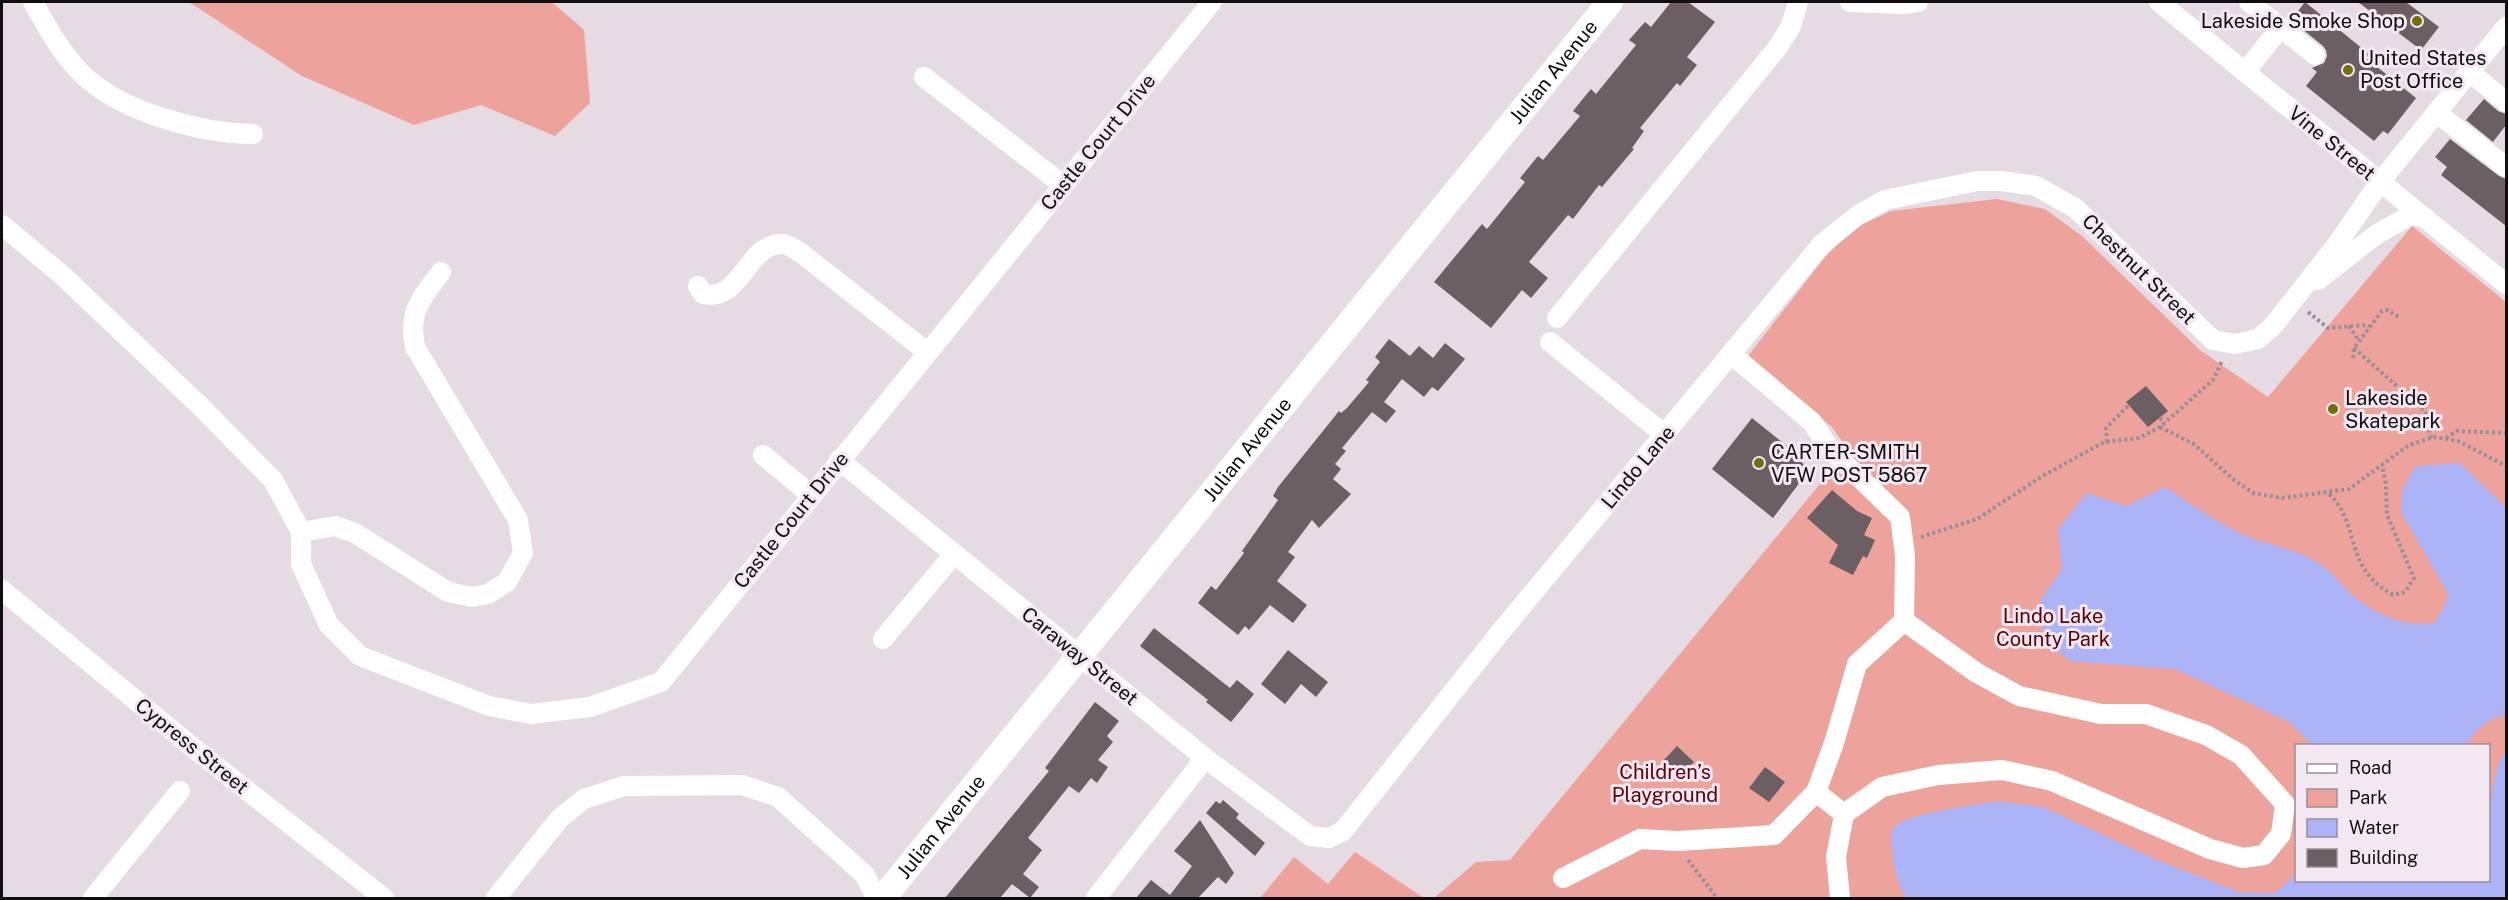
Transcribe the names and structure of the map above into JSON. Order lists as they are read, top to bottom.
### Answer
{
  "streets": {
    "main road": ["Julian Avenue"],
    "street": [
      "Castle Court Drive",
      "Vine Street",
      "Chestnut Street",
      "Lindo Lane",
      "Caraway Street",
      "Cypress Street"
    ]
  },
  "crossings": [
    ["Julian Avenue", "Caraway Street"],
    ["Castle Court Drive", "Caraway Street"],
    ["Chestnut Street", "Lindo Lane"],
    ["Lindo Lane", "Caraway Street"]
  ],
  "parks": ["Lindo Lake County Park", "Children’s Playground"],
  "places": [
    "Lakeside Smoke Shop",
    "United States Post Office",
    "Lakeside Skatepark",
    "CARTER-SMITH VFW POST 5867"
  ],
  "legend": [
    "Road",
    "Park",
    "Water",
    "Building"
  ]
}
